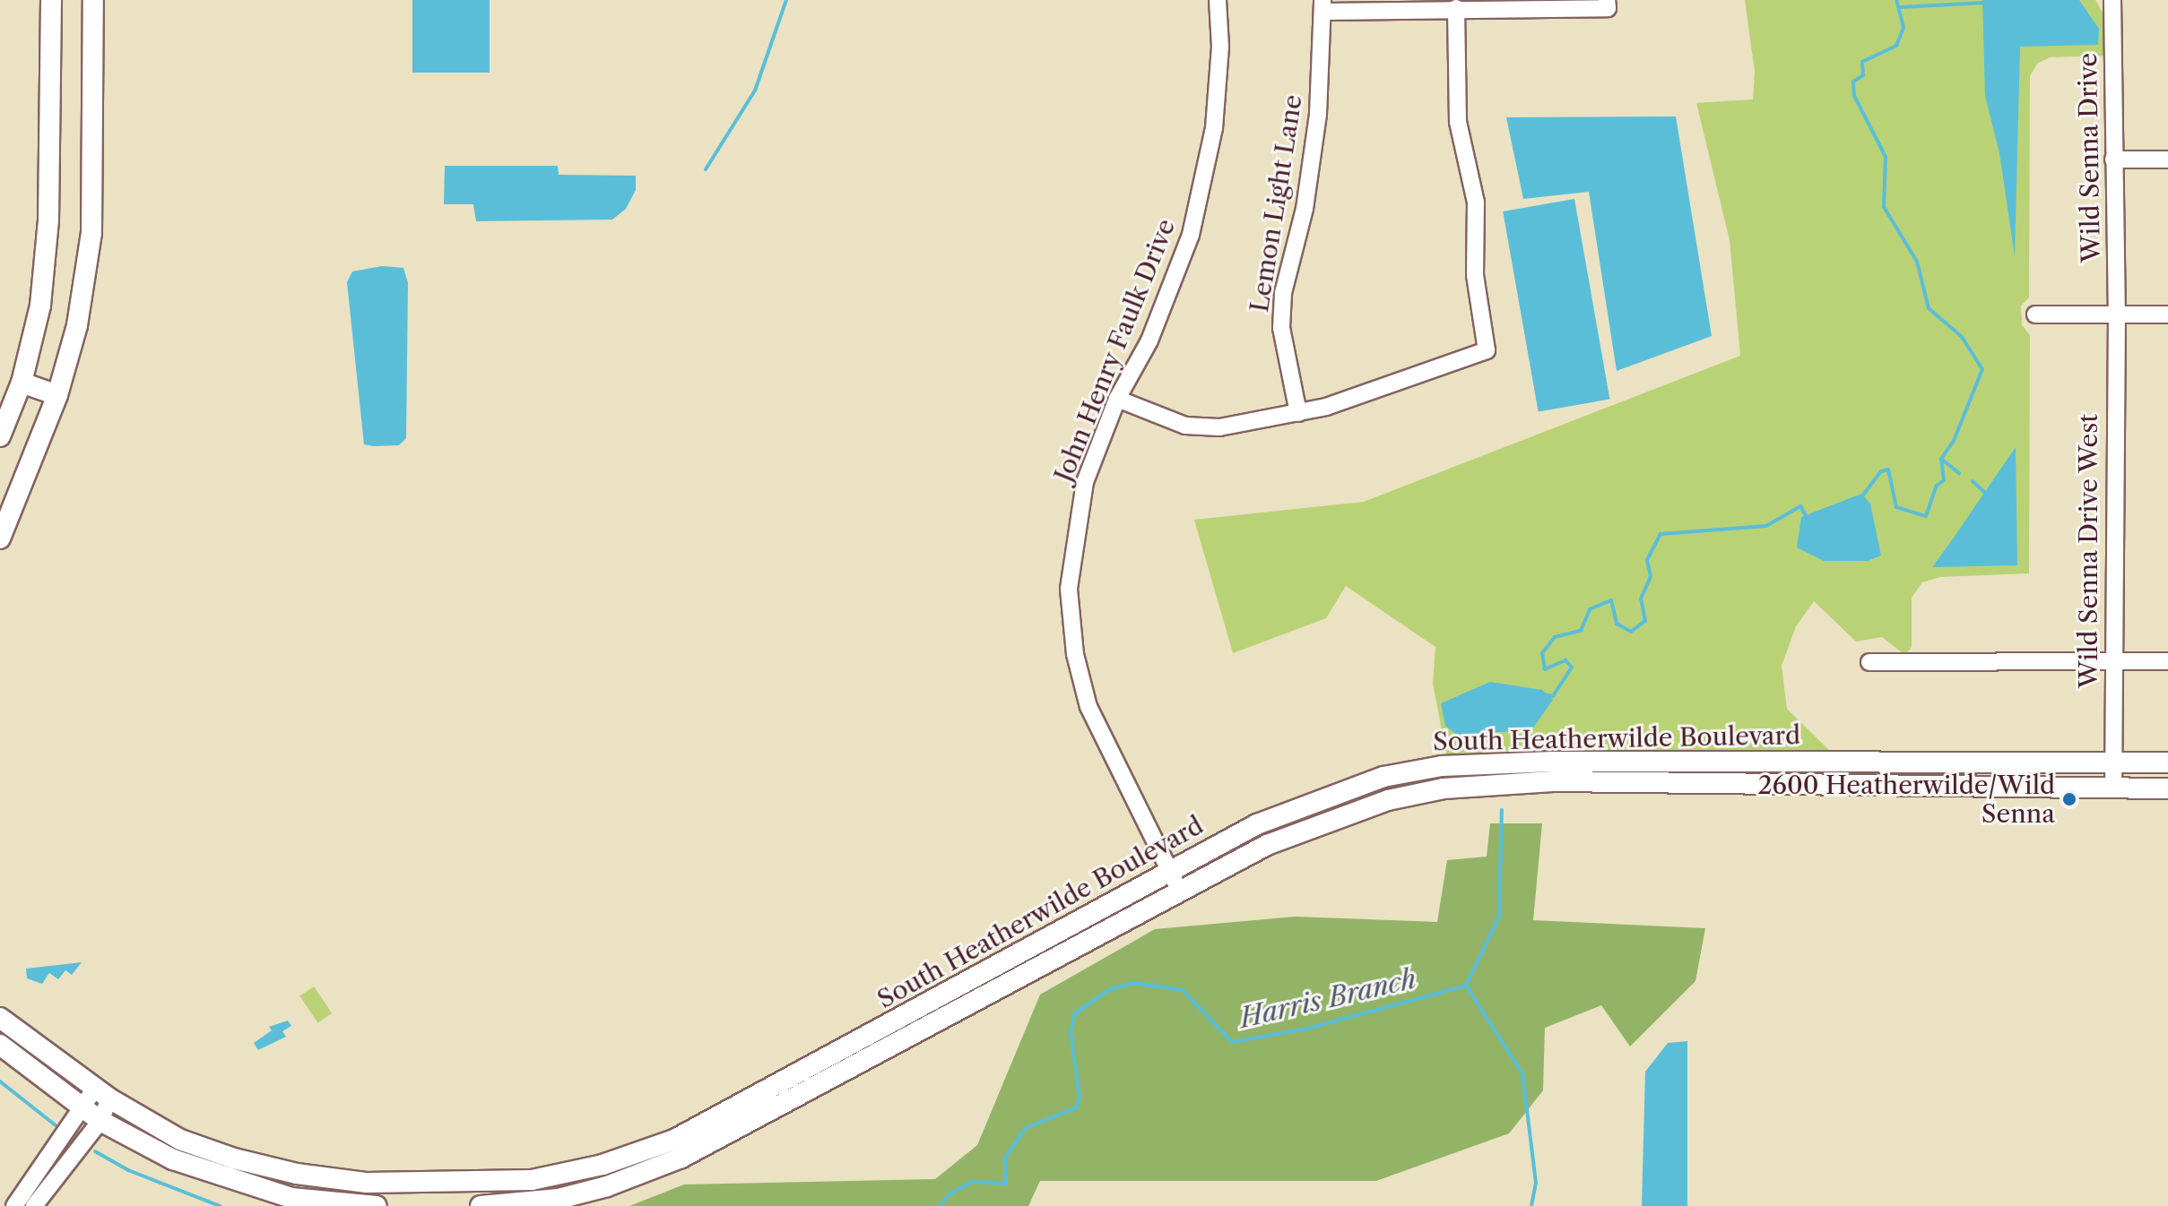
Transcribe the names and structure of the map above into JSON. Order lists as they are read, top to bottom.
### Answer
{
  "streets": {
    "main road": ["South Heatherwilde Boulevard"],
    "street": [
      "Wild Senna Drive",
      "Lemon Light Lane",
      "John Henry Faulk Drive",
      "Wild Senna Drive West"
    ]
  },
  "crossings": [
    ["Wild Senna Drive", "Wild Senna Drive West"],
    ["John Henry Faulk Drive", "South Heatherwilde Boulevard"],
    ["Wild Senna Drive West", "South Heatherwilde Boulevard"]
  ],
  "water": ["Harris Branch"],
  "places": ["2600 Heatherwilde/Wild Senna"]
}
